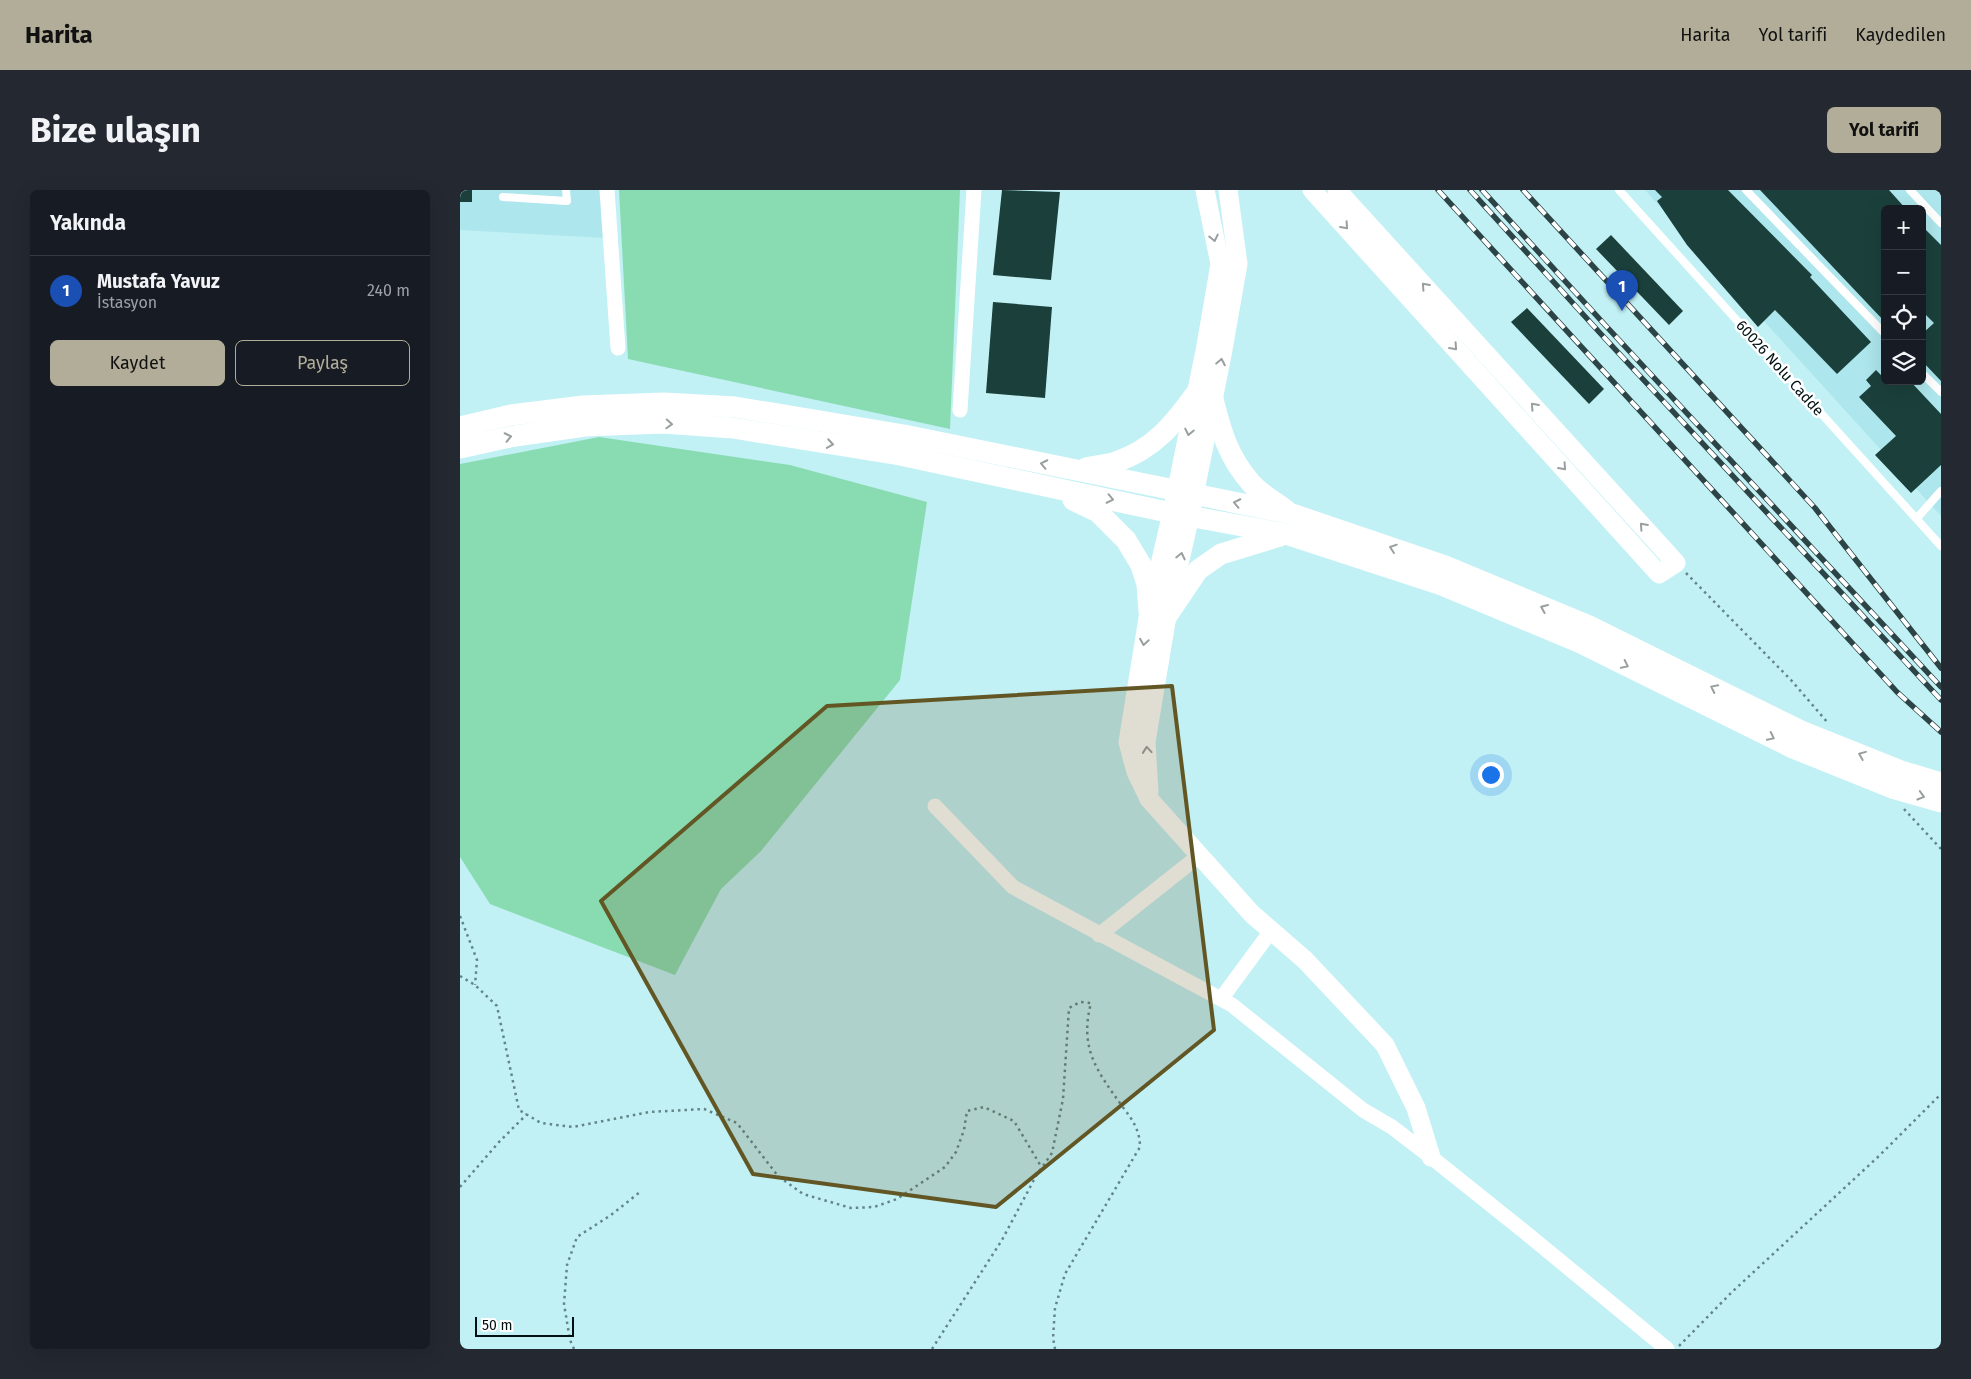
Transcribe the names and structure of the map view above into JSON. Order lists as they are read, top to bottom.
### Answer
{
  "streets": {
    "lane": ["60026 Nolu Cadde"]
  },
  "scale_bar": "50 m",
  "page": {
    "header": "Harita",
    "nav": ["Harita", "Yol tarifi", "Kaydedilen"],
    "buttons": [
      "Yol tarifi",
      ["Kaydet", "Paylaş"]
    ],
    "title": "Bize ulaşın",
    "heading": "Yakında",
    "map_buttons": ["+", "−"],
    "list": [
      {
        "mark": "1",
        "name": "Mustafa Yavuz",
        "note": "İstasyon",
        "value": "240 m"
      }
    ],
    "pins": "1",
    "scale": "50 m"
  }
}
